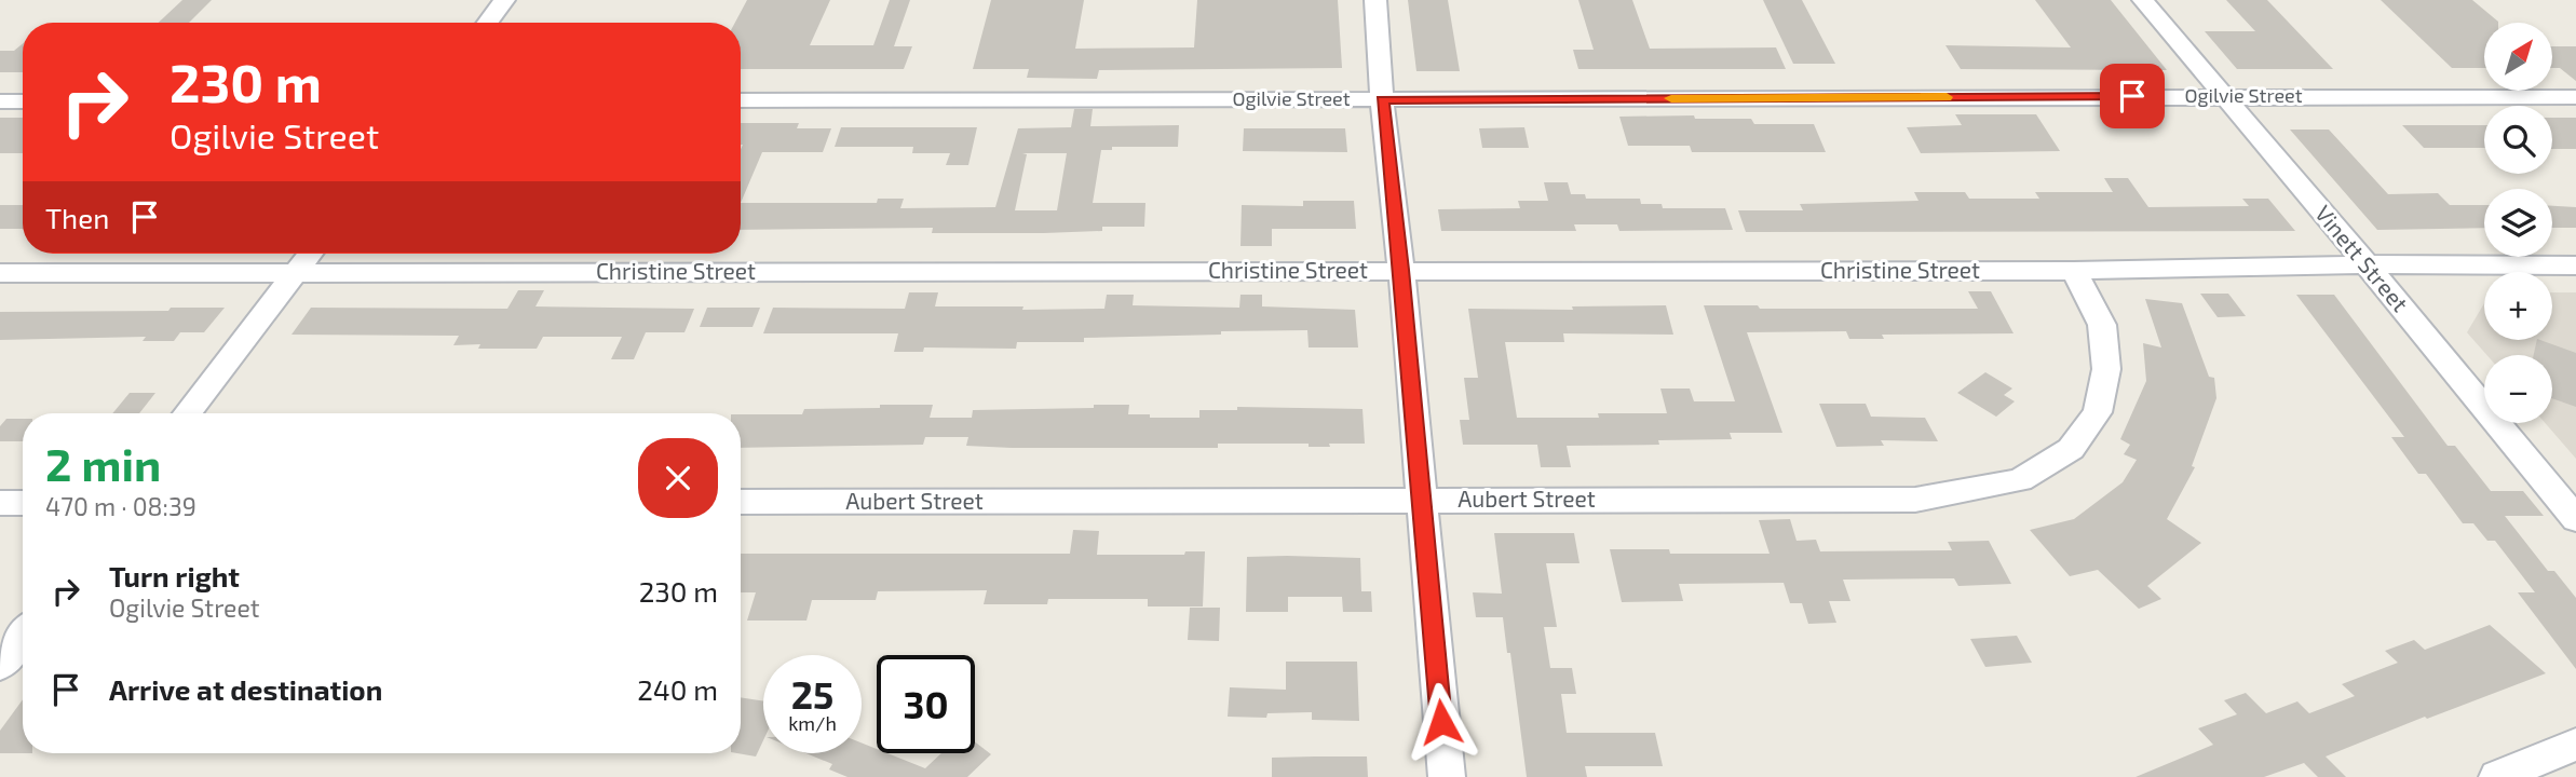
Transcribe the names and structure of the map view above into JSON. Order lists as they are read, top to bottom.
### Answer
{
  "streets": {
    "street": [
      "Ogilvie Street",
      "Vinett Street",
      "Christine Street",
      "Aubert Street"
    ]
  },
  "crossings": [
    ["Ogilvie Street", "Vinett Street"],
    ["Vinett Street", "Christine Street"],
    ["Christine Street", "Aubert Street"]
  ],
  "north": "top right",
  "page": {
    "map_buttons": ["+", "−"],
    "turn": ["230 m", "Ogilvie Street"],
    "then": "Then",
    "heading": ["2 min", "470 m · 08:39"],
    "list": [
      {
        "name": "Turn right",
        "note": "Ogilvie Street",
        "value": "230 m"
      },
      {
        "name": "Arrive at destination",
        "value": "240 m"
      }
    ],
    "speed": "25 km/h",
    "limit": "30"
  }
}
